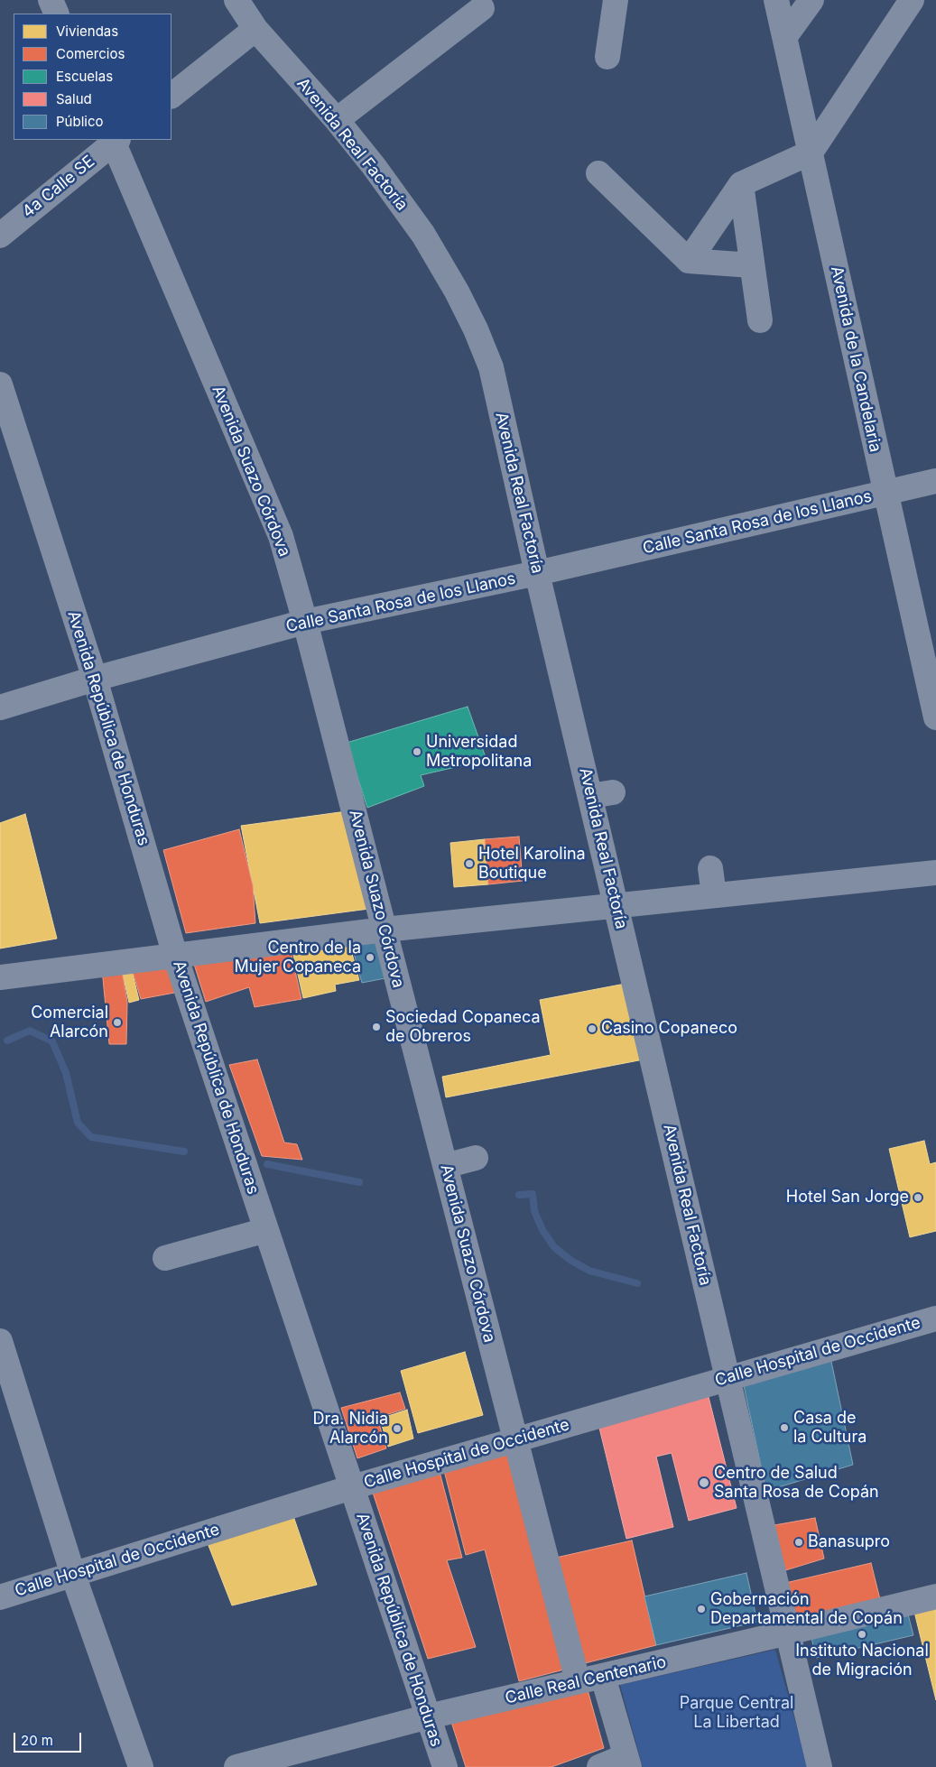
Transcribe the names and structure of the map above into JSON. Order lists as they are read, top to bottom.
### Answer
{
  "streets": {
    "street": [
      "Avenida Real Factoría",
      "4a Calle SE",
      "Avenida de la Candelaria",
      "Avenida Suazo Córdova",
      "Calle Santa Rosa de los Llanos",
      "Avenida República de Honduras",
      "Calle Hospital de Occidente",
      "Calle Real Centenario"
    ]
  },
  "crossings": [
    ["Avenida Real Factoría", "Calle Santa Rosa de los Llanos"],
    ["Avenida Real Factoría", "Calle Hospital de Occidente"],
    ["Avenida Real Factoría", "Calle Real Centenario"],
    ["4a Calle SE", "Avenida Suazo Córdova"],
    ["Avenida de la Candelaria", "Calle Santa Rosa de los Llanos"],
    ["Avenida Suazo Córdova", "Calle Santa Rosa de los Llanos"],
    ["Avenida Suazo Córdova", "Calle Hospital de Occidente"],
    ["Avenida Suazo Córdova", "Calle Real Centenario"],
    ["Calle Santa Rosa de los Llanos", "Avenida República de Honduras"],
    ["Avenida República de Honduras", "Calle Hospital de Occidente"],
    ["Avenida República de Honduras", "Calle Real Centenario"]
  ],
  "parks": ["Parque Central La Libertad"],
  "places": [
    "Universidad Metropolitana",
    "Hotel Karolina Boutique",
    "Centro de la Mujer Copaneca",
    "Comercial Alarcón",
    "Sociedad Copaneca de Obreros",
    "Casino Copaneco",
    "Hotel San Jorge",
    "Casa de la Cultura",
    "Dra. Nidia Alarcón",
    "Centro de Salud Santa Rosa de Copán",
    "Banasupro",
    "Gobernación Departamental de Copán",
    "Instituto Nacional de Migración"
  ],
  "legend": [
    "Viviendas",
    "Comercios",
    "Escuelas",
    "Salud",
    "Público"
  ],
  "scale_bar": "20 m"
}
